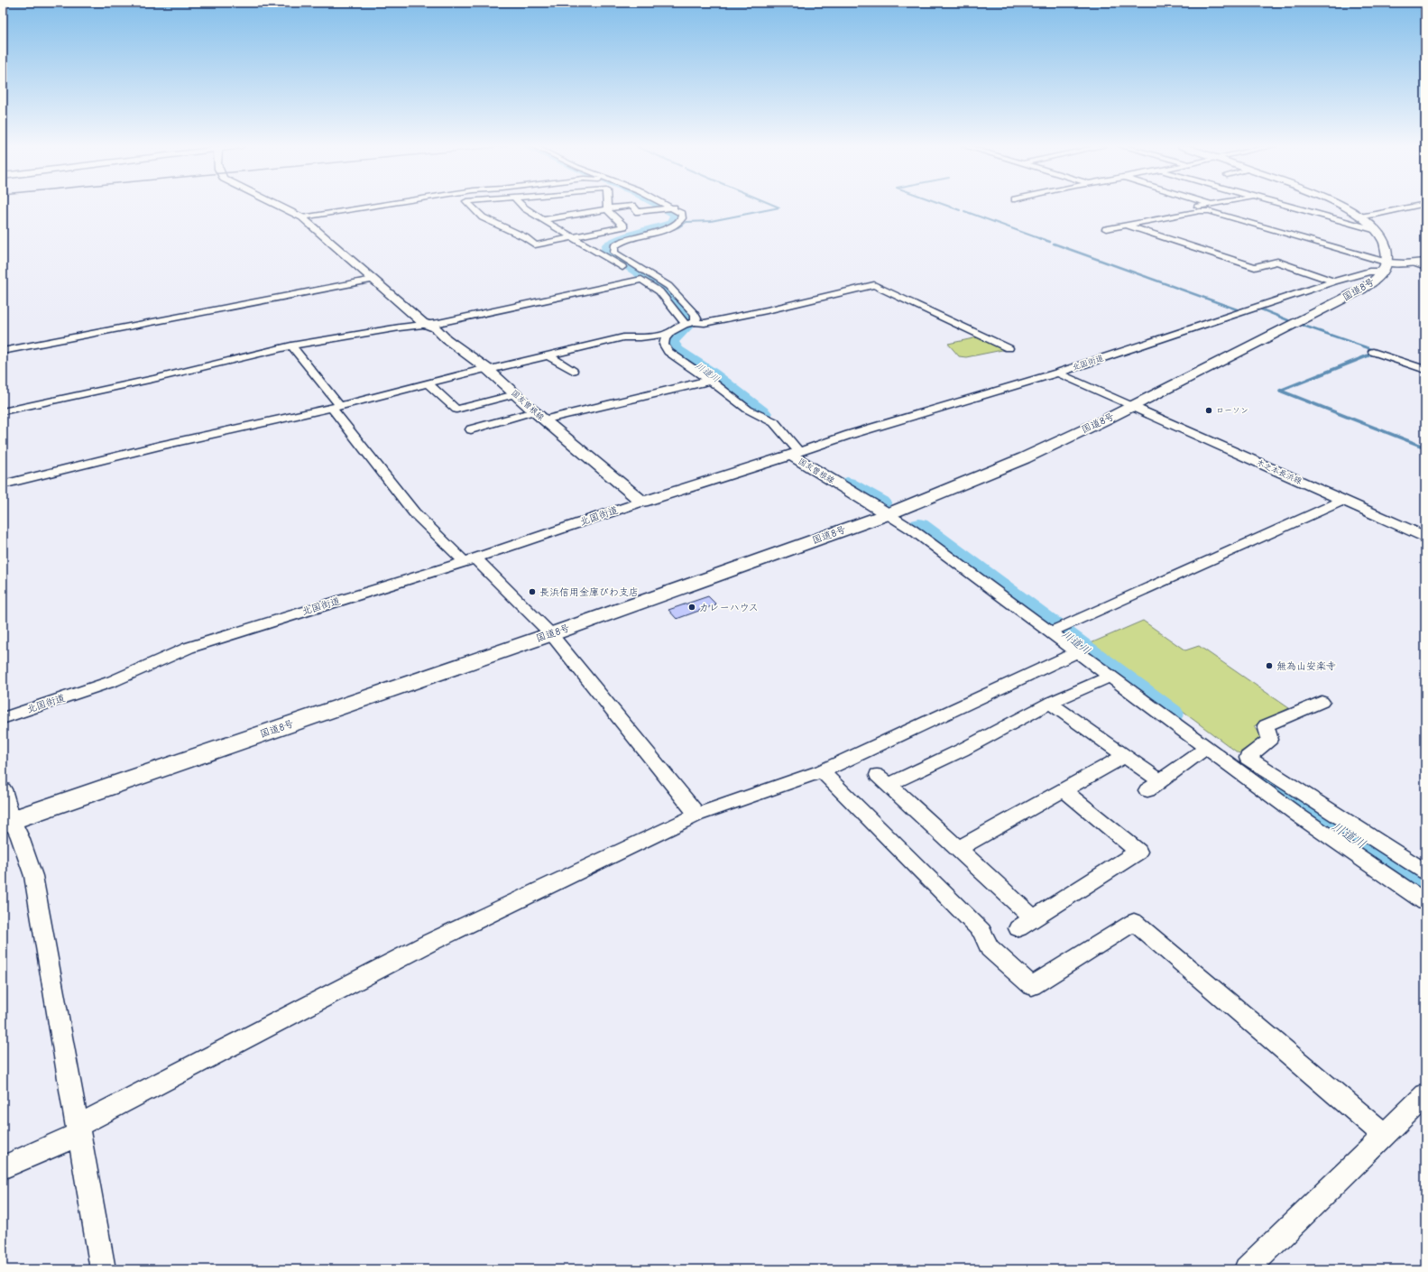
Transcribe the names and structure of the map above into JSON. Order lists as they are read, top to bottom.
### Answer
{
  "streets": {
    "highway": ["国道8号"],
    "main road": ["国友曽根線", "木之本長浜線"],
    "street": ["北国街道"]
  },
  "crossings": [
    ["国道8号", "北国街道"],
    ["国道8号", "国友曽根線"],
    ["国道8号", "木之本長浜線"],
    ["北国街道", "国友曽根線"]
  ],
  "water": ["川道川"],
  "places": [
    "ローソン",
    "長浜信用金庫びわ支店",
    "カレーハウス",
    "無為山安楽寺"
  ]
}
